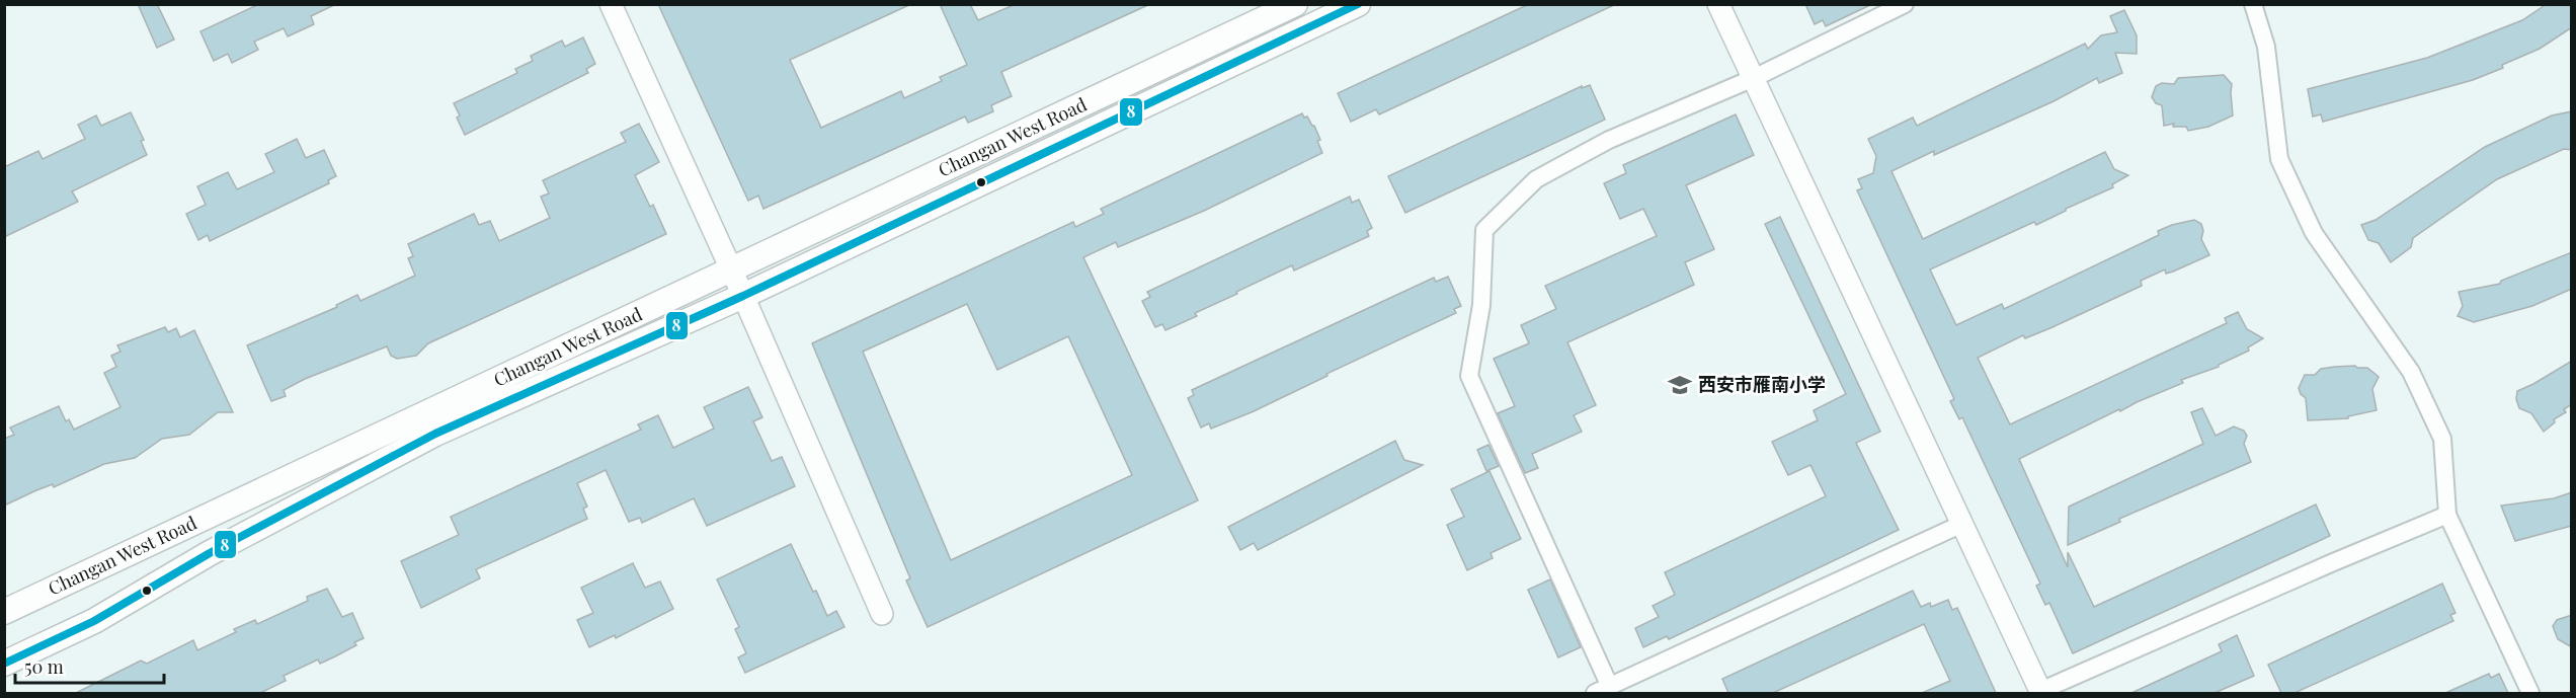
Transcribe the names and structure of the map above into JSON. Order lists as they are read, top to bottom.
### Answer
{
  "streets": {
    "main road": ["Changan West Road"]
  },
  "places": {
    "school or university": ["西安市雁南小学"]
  },
  "lines": ["transit line 8"],
  "scale_bar": "50 m"
}
